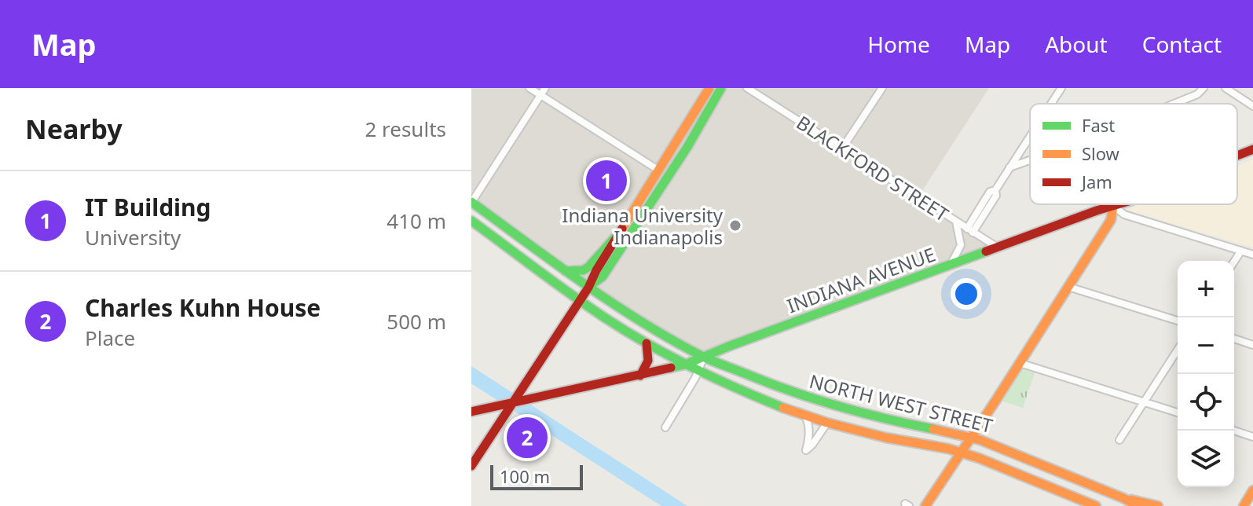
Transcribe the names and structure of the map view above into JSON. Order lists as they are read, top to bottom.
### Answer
{
  "streets": {
    "main road": ["INDIANA AVENUE", "NORTH WEST STREET"],
    "street": ["BLACKFORD STREET"]
  },
  "crossings": [
    ["BLACKFORD STREET", "INDIANA AVENUE"],
    ["INDIANA AVENUE", "NORTH WEST STREET"]
  ],
  "places": ["Indiana University Indianapolis"],
  "legend": ["Fast", "Slow", "Jam"],
  "scale_bar": "100 m",
  "page": {
    "header": "Map",
    "nav": [
      "Home",
      "Map",
      "About",
      "Contact"
    ],
    "heading": ["Nearby", "2 results"],
    "pins": ["1", "2"],
    "list": [
      {
        "mark": "1",
        "name": "IT Building",
        "note": "University",
        "value": "410 m"
      },
      {
        "mark": "2",
        "name": "Charles Kuhn House",
        "note": "Place",
        "value": "500 m"
      }
    ],
    "map_buttons": ["+", "−"],
    "scale": "100 m"
  }
}
